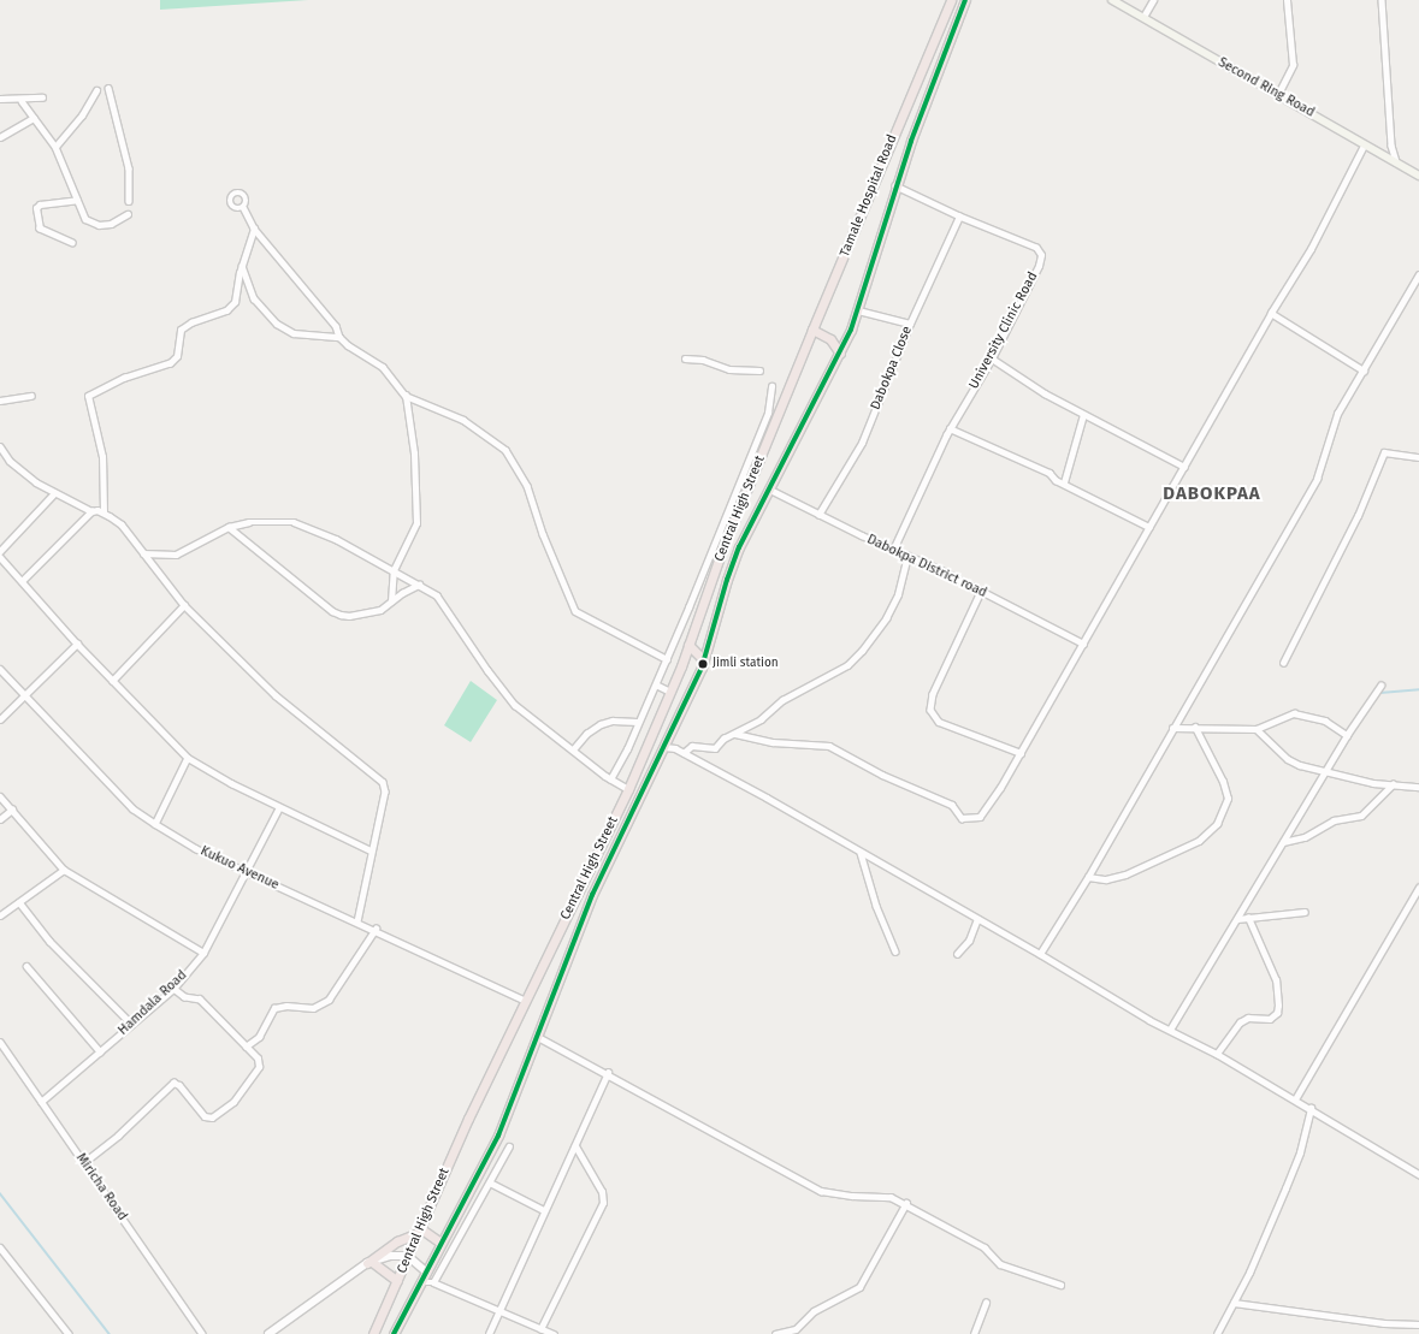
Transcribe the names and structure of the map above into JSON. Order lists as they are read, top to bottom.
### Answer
{
  "streets": {
    "highway": ["Tamale Hospital Road", "Central High Street"],
    "main road": ["Second Ring Road"],
    "street": [
      "University Clinic Road",
      "Dabokpa Close",
      "Dabokpa District road",
      "Kukuo Avenue",
      "Hamdala Road",
      "Miricha Road"
    ]
  },
  "crossings": [
    ["Tamale Hospital Road", "Central High Street"],
    ["University Clinic Road", "Dabokpa Close"],
    ["University Clinic Road", "Central High Street"],
    ["University Clinic Road", "Dabokpa District road"],
    ["Dabokpa Close", "Dabokpa District road"],
    ["Central High Street", "Dabokpa District road"],
    ["Central High Street", "Kukuo Avenue"],
    ["Kukuo Avenue", "Hamdala Road"],
    ["Hamdala Road", "Miricha Road"]
  ],
  "districts": ["DABOKPAA"],
  "places": ["Jimli station"]
}
